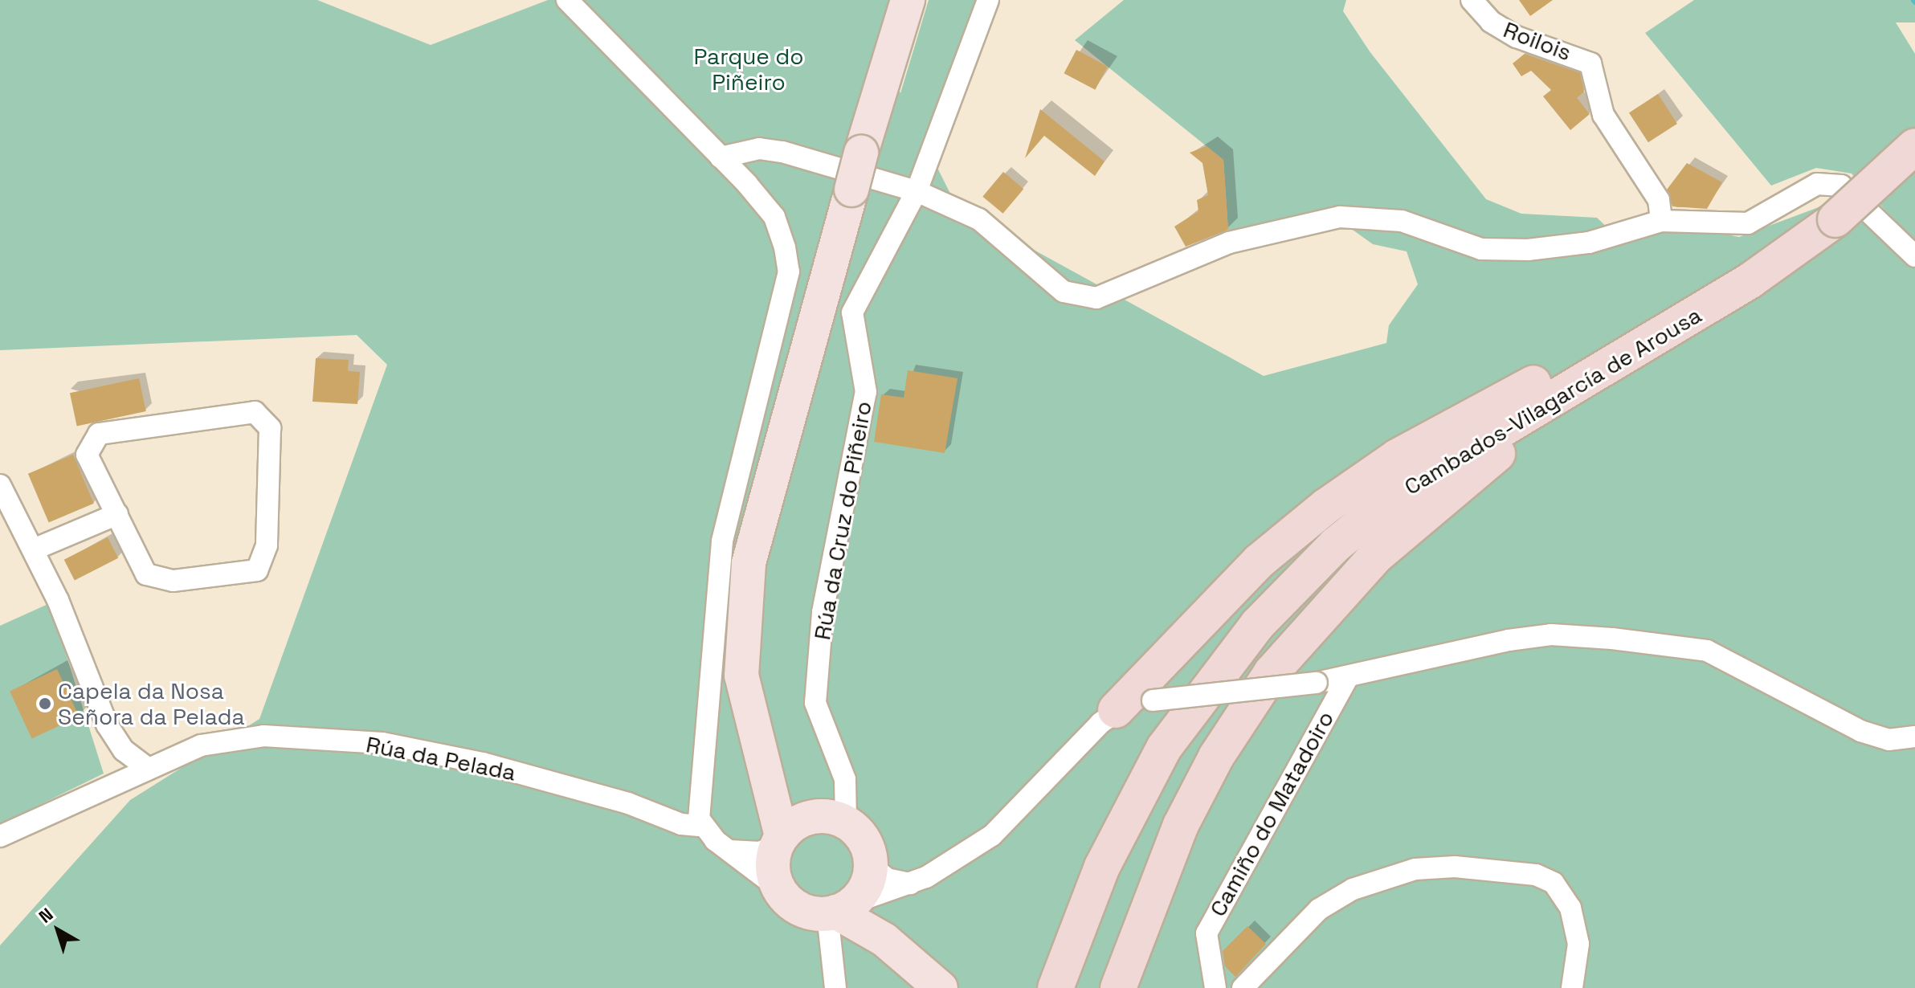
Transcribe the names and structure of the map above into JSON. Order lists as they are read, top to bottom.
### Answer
{
  "streets": {
    "highway": ["Cambados-Vilagarcía de Arousa"],
    "street": [
      "Roilois",
      "Rúa da Cruz do Piñeiro",
      "Rúa da Pelada",
      "Camiño do Matadoiro"
    ]
  },
  "parks": ["Parque do Piñeiro"],
  "places": ["Capela da Nosa Señora da Pelada"],
  "north": "top left"
}
